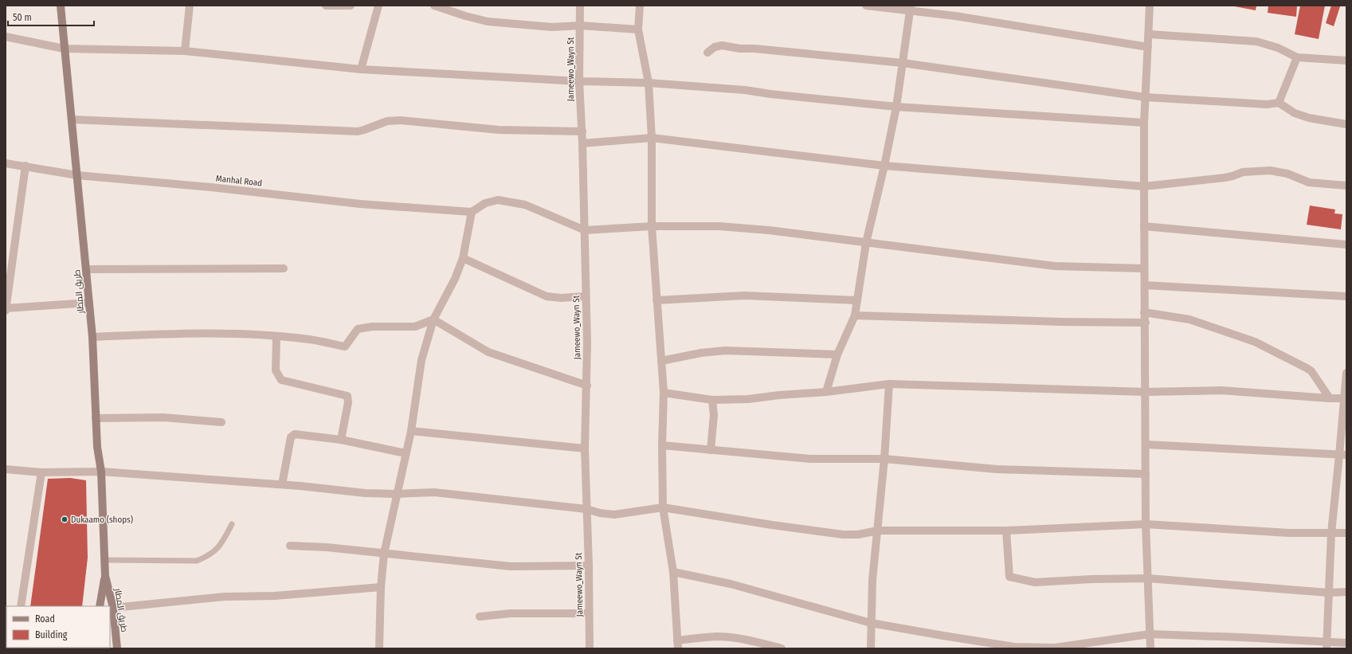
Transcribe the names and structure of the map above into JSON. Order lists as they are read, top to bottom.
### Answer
{
  "streets": {
    "main road": ["طريق المطار"],
    "street": ["Jameewo_Wayn St", "Manhal Road"]
  },
  "crossings": [
    ["Manhal Road", "طريق المطار"]
  ],
  "places": ["Dukaamo (shops)"],
  "legend": ["Road", "Building"],
  "scale_bar": "50 m"
}
